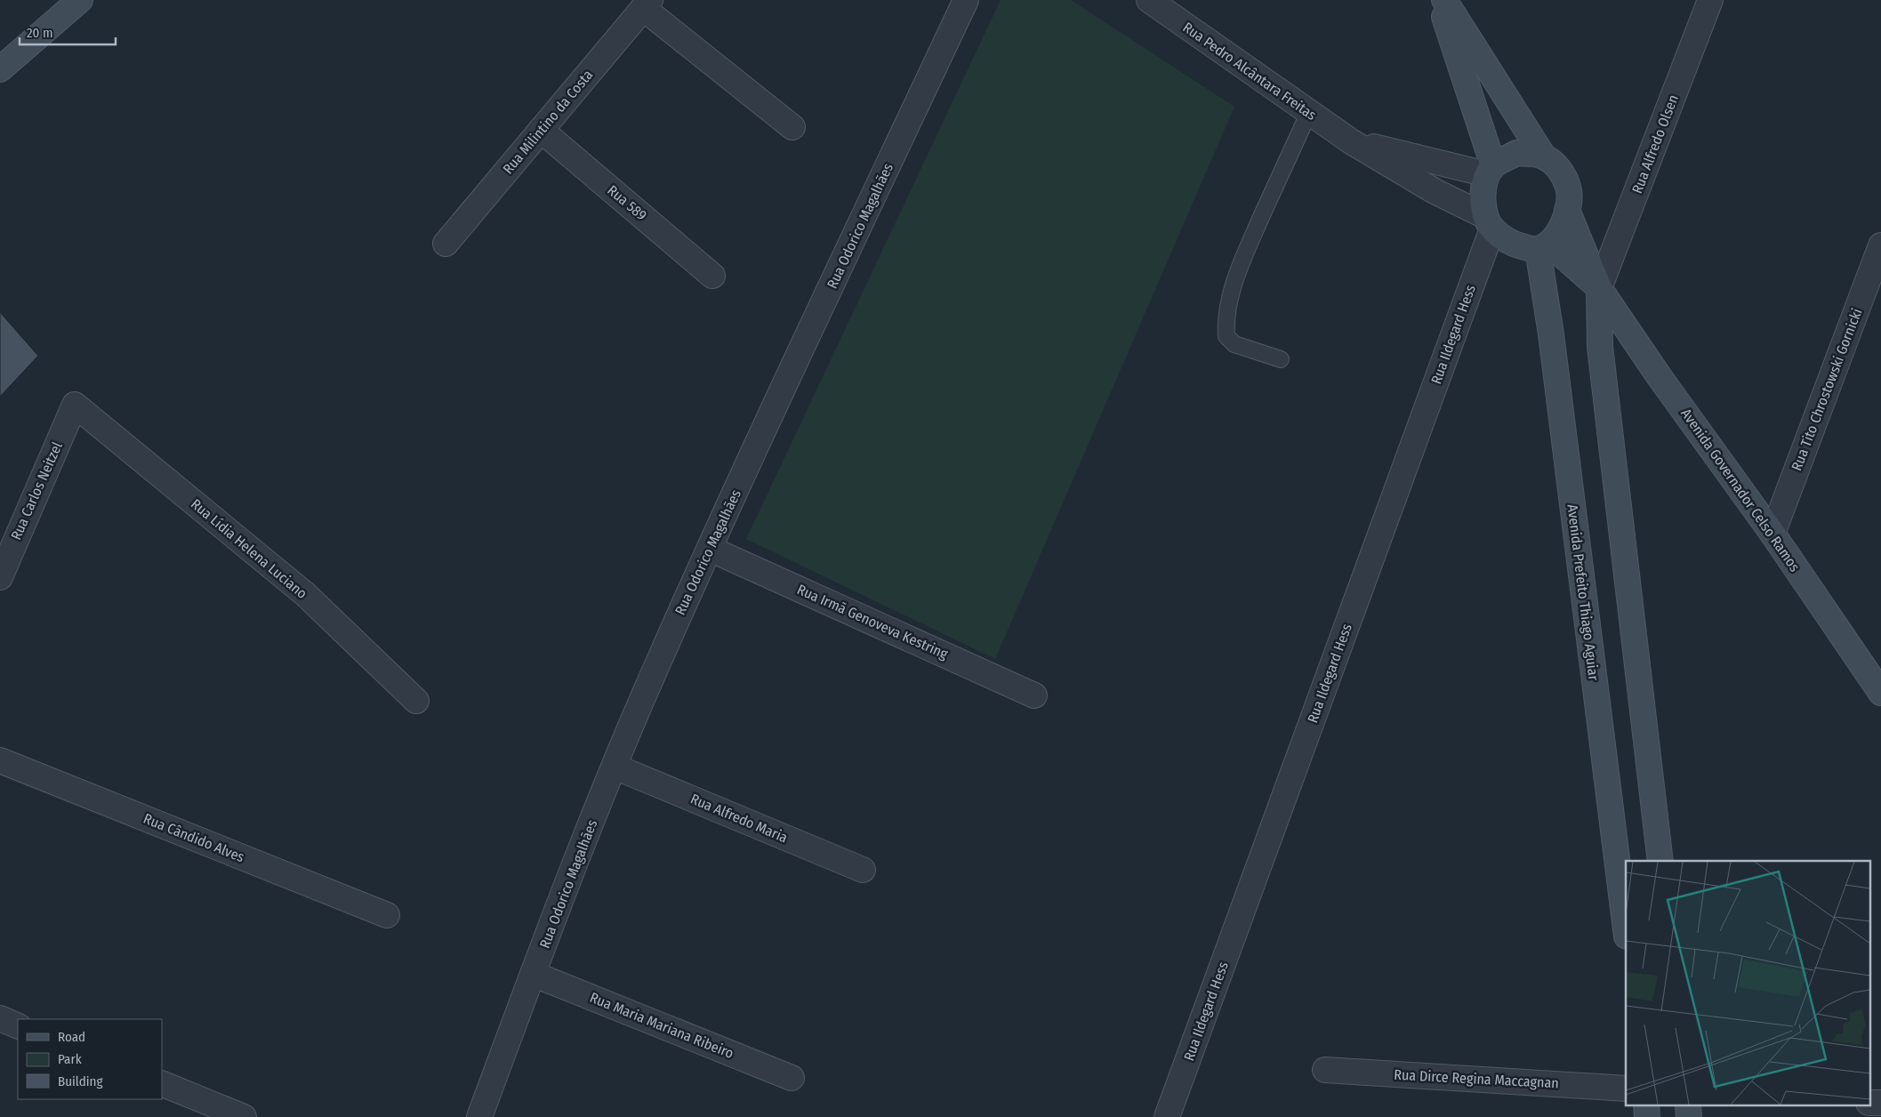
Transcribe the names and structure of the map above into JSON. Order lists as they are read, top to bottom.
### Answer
{
  "streets": {
    "main road": ["Avenida Governador Celso Ramos", "Avenida Prefeito Thiago Aguiar"],
    "street": [
      "Rua Pedro Alcântara Freitas",
      "Rua Milintino da Costa",
      "Rua Alfredo Olsen",
      "Rua 589",
      "Rua Odorico Magalhães",
      "Rua Ildegard Hess",
      "Rua Tito Chrostowski Gornicki",
      "Rua Carlos Neitzel",
      "Rua Lídia Helena Luciano",
      "Rua Irmã Genoveva Kestring",
      "Rua Alfredo Maria",
      "Rua Cândido Alves",
      "Rua Maria Mariana Ribeiro",
      "Rua Dirce Regina Maccagnan"
    ]
  },
  "crossings": [
    ["Rua Pedro Alcântara Freitas", "Rua Ildegard Hess"],
    ["Rua Pedro Alcântara Freitas", "Avenida Governador Celso Ramos"],
    ["Rua Pedro Alcântara Freitas", "Avenida Prefeito Thiago Aguiar"],
    ["Rua Milintino da Costa", "Rua 589"],
    ["Rua Alfredo Olsen", "Avenida Governador Celso Ramos"],
    ["Rua Odorico Magalhães", "Rua Irmã Genoveva Kestring"],
    ["Rua Odorico Magalhães", "Rua Alfredo Maria"],
    ["Rua Odorico Magalhães", "Rua Maria Mariana Ribeiro"],
    ["Rua Ildegard Hess", "Avenida Governador Celso Ramos"],
    ["Rua Ildegard Hess", "Avenida Prefeito Thiago Aguiar"],
    ["Rua Tito Chrostowski Gornicki", "Avenida Governador Celso Ramos"],
    ["Avenida Governador Celso Ramos", "Avenida Prefeito Thiago Aguiar"],
    ["Rua Carlos Neitzel", "Rua Lídia Helena Luciano"]
  ],
  "legend": ["Road", "Park", "Building"],
  "scale_bar": "20 m"
}
